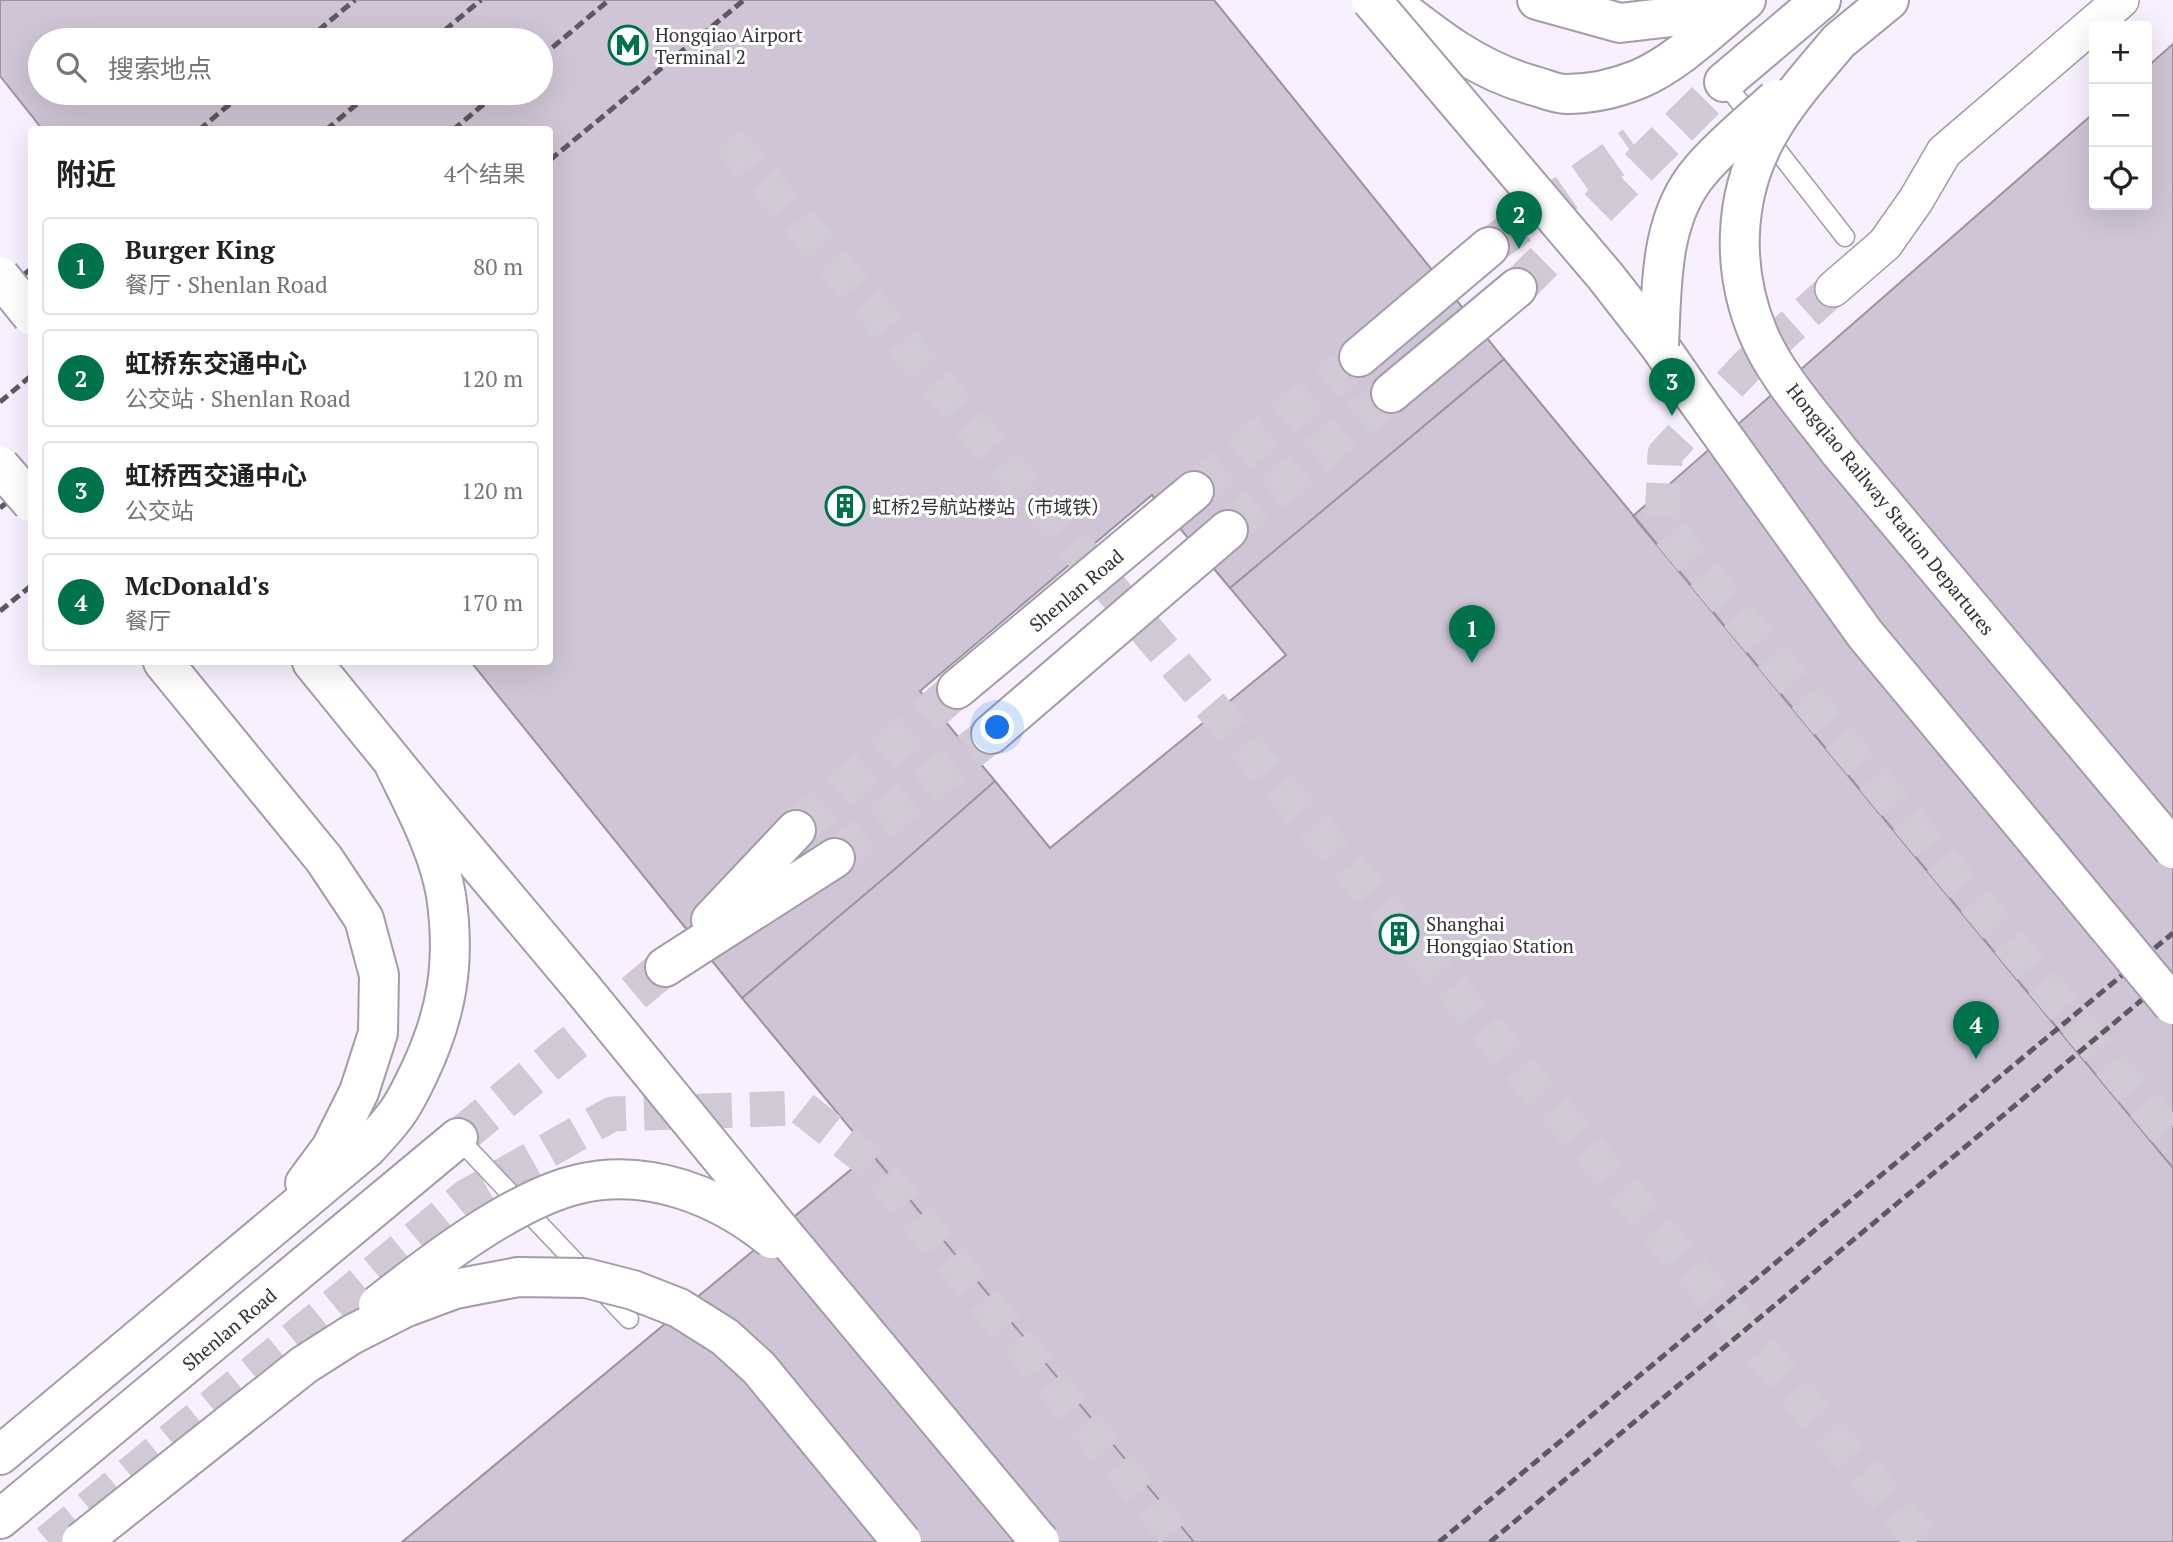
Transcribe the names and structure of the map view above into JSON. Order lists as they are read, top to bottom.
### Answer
{
  "streets": {
    "main road": ["Hongqiao Railway Station Departures", "Shenlan Road"]
  },
  "places": {
    "metro station": ["Hongqiao Airport Terminal 2"],
    "building": ["虹桥2号航站楼站（市域铁）", "Shanghai Hongqiao Station"]
  },
  "page": {
    "map_buttons": ["+", "−"],
    "search": "搜索地点",
    "heading": ["附近", "4个结果"],
    "pins": [
      "2",
      "3",
      "1",
      "4"
    ],
    "list": [
      {
        "mark": "1",
        "name": "Burger King",
        "note": "餐厅 · Shenlan Road",
        "value": "80 m"
      },
      {
        "mark": "2",
        "name": "虹桥东交通中心",
        "note": "公交站 · Shenlan Road",
        "value": "120 m"
      },
      {
        "mark": "3",
        "name": "虹桥西交通中心",
        "note": "公交站",
        "value": "120 m"
      },
      {
        "mark": "4",
        "name": "McDonald's",
        "note": "餐厅",
        "value": "170 m"
      }
    ]
  }
}
